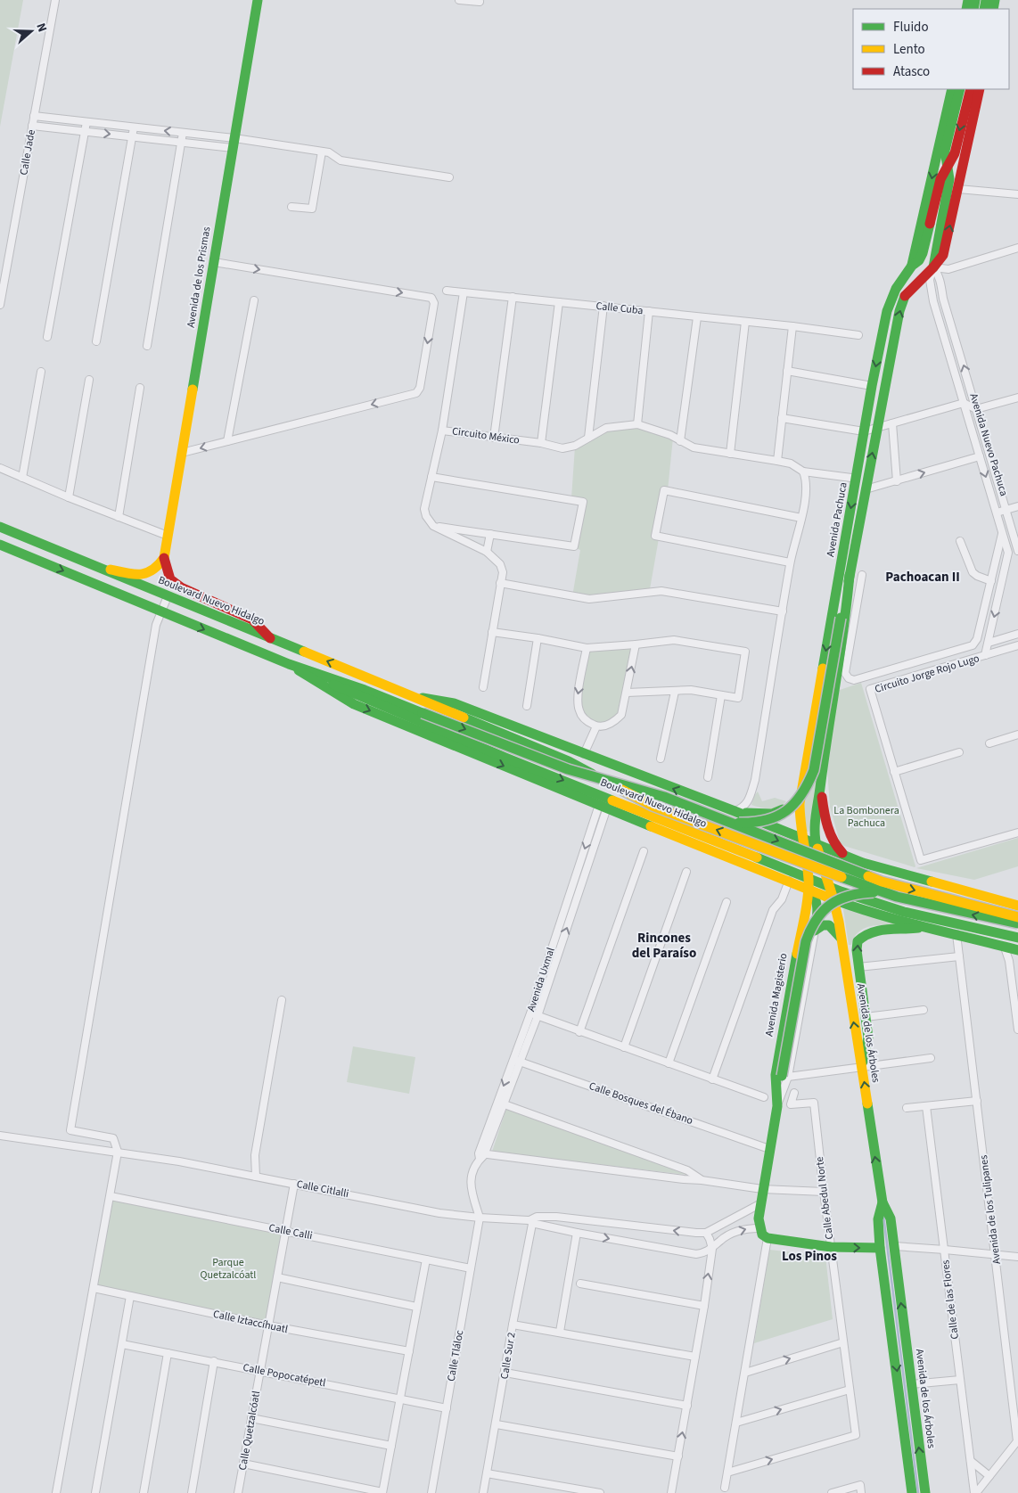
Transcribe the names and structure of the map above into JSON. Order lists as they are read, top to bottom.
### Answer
{
  "streets": {
    "main road": [
      "Avenida de los Prismas",
      "Avenida Nuevo Pachuca",
      "Avenida Pachuca",
      "Boulevard Nuevo Hidalgo",
      "Avenida Magisterio",
      "Avenida de los Árboles"
    ],
    "street": [
      "Calle Jade",
      "Calle Cuba",
      "Circuito México",
      "Circuito Jorge Rojo Lugo",
      "Avenida Uxmal",
      "Calle Bosques del Ébano",
      "Calle Citlalli",
      "Calle Abedul Norte",
      "Avenida de los Tulipanes",
      "Calle Calli",
      "Calle de las Flores",
      "Calle Iztaccíhuatl",
      "Calle Tláloc",
      "Calle Sur 2",
      "Calle Popocatépetl",
      "Calle Quetzalcóatl"
    ]
  },
  "crossings": [
    ["Avenida de los Prismas", "Boulevard Nuevo Hidalgo"],
    ["Avenida Nuevo Pachuca", "Avenida Pachuca"],
    ["Avenida Nuevo Pachuca", "Circuito Jorge Rojo Lugo"],
    ["Avenida Pachuca", "Boulevard Nuevo Hidalgo"],
    ["Boulevard Nuevo Hidalgo", "Avenida Magisterio"],
    ["Boulevard Nuevo Hidalgo", "Avenida de los Árboles"],
    ["Avenida Uxmal", "Calle Bosques del Ébano"],
    ["Avenida Uxmal", "Calle Citlalli"],
    ["Avenida Uxmal", "Calle Tláloc"],
    ["Avenida Magisterio", "Calle Bosques del Ébano"],
    ["Calle Citlalli", "Calle Tláloc"],
    ["Calle Citlalli", "Calle Sur 2"],
    ["Calle Citlalli", "Calle Quetzalcóatl"],
    ["Avenida de los Tulipanes", "Calle de las Flores"],
    ["Calle Calli", "Calle Tláloc"],
    ["Calle Calli", "Calle Quetzalcóatl"],
    ["Calle Iztaccíhuatl", "Calle Quetzalcóatl"],
    ["Calle Tláloc", "Calle Popocatépetl"],
    ["Calle Popocatépetl", "Calle Quetzalcóatl"]
  ],
  "districts": ["Pachoacan II", "Rincones del Paraíso", "Los Pinos"],
  "parks": ["La Bombonera Pachuca", "Parque Quetzalcóatl"],
  "legend": ["Fluido", "Lento", "Atasco"],
  "north": "right"
}
